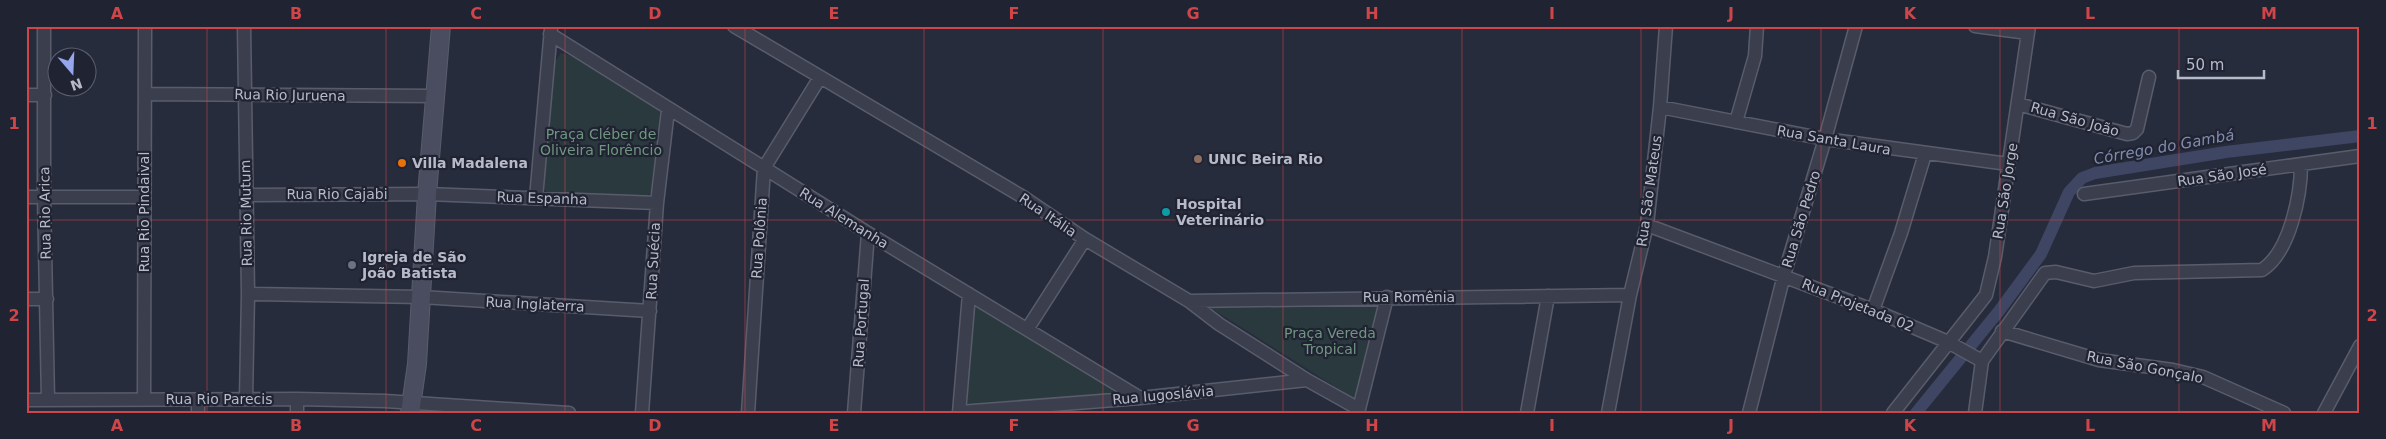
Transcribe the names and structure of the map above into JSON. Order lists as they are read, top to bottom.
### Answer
{
  "streets": {
    "street": [
      "Rua Rio Juruena",
      "Rua São João",
      "Rua Santa Laura",
      "Rua São José",
      "Rua São Mateus",
      "Rua São Jorge",
      "Rua Rio Cajabi",
      "Rua Espanha",
      "Rua Rio Pindaival",
      "Rua Rio Arica",
      "Rua Rio Mutum",
      "Rua Itália",
      "Rua Alemanha",
      "Rua São Pedro",
      "Rua Polônia",
      "Rua Suécia",
      "Rua Romênia",
      "Rua Inglaterra",
      "Rua Projetada 02",
      "Rua Portugal",
      "Rua São Gonçalo",
      "Rua Iugoslávia",
      "Rua Rio Parecis"
    ]
  },
  "crossings": [
    ["Rua Rio Juruena", "Rua Rio Pindaival"],
    ["Rua Rio Juruena", "Rua Rio Mutum"],
    ["Rua São João", "Rua São Jorge"],
    ["Rua Santa Laura", "Rua São Mateus"],
    ["Rua Santa Laura", "Rua São Jorge"],
    ["Rua Santa Laura", "Rua São Pedro"],
    ["Rua São Mateus", "Rua Romênia"],
    ["Rua São Mateus", "Rua Projetada 02"],
    ["Rua São Jorge", "Rua Projetada 02"],
    ["Rua Rio Cajabi", "Rua Espanha"],
    ["Rua Rio Cajabi", "Rua Rio Mutum"],
    ["Rua Espanha", "Rua Suécia"],
    ["Rua Rio Pindaival", "Rua Rio Parecis"],
    ["Rua Rio Arica", "Rua Rio Parecis"],
    ["Rua Rio Mutum", "Rua Inglaterra"],
    ["Rua Rio Mutum", "Rua Rio Parecis"],
    ["Rua Itália", "Rua Polônia"],
    ["Rua Itália", "Rua Romênia"],
    ["Rua Itália", "Rua Iugoslávia"],
    ["Rua Alemanha", "Rua Polônia"],
    ["Rua Alemanha", "Rua Suécia"],
    ["Rua Alemanha", "Rua Portugal"],
    ["Rua Alemanha", "Rua Iugoslávia"],
    ["Rua São Pedro", "Rua Projetada 02"],
    ["Rua Suécia", "Rua Inglaterra"]
  ],
  "water": ["Córrego do Gambá"],
  "parks": ["Praça Cléber de Oliveira Florêncio", "Praça Vereda Tropical"],
  "places": [
    "UNIC Beira Rio",
    "Villa Madalena",
    "Hospital Veterinário",
    "Igreja de São João Batista"
  ],
  "scale_bar": "50 m",
  "north": "bottom",
  "grid": {
    "columns": [
      "A",
      "B",
      "C",
      "D",
      "E",
      "F",
      "G",
      "H",
      "I",
      "J",
      "K",
      "L",
      "M"
    ],
    "rows": ["1", "2"]
  }
}
